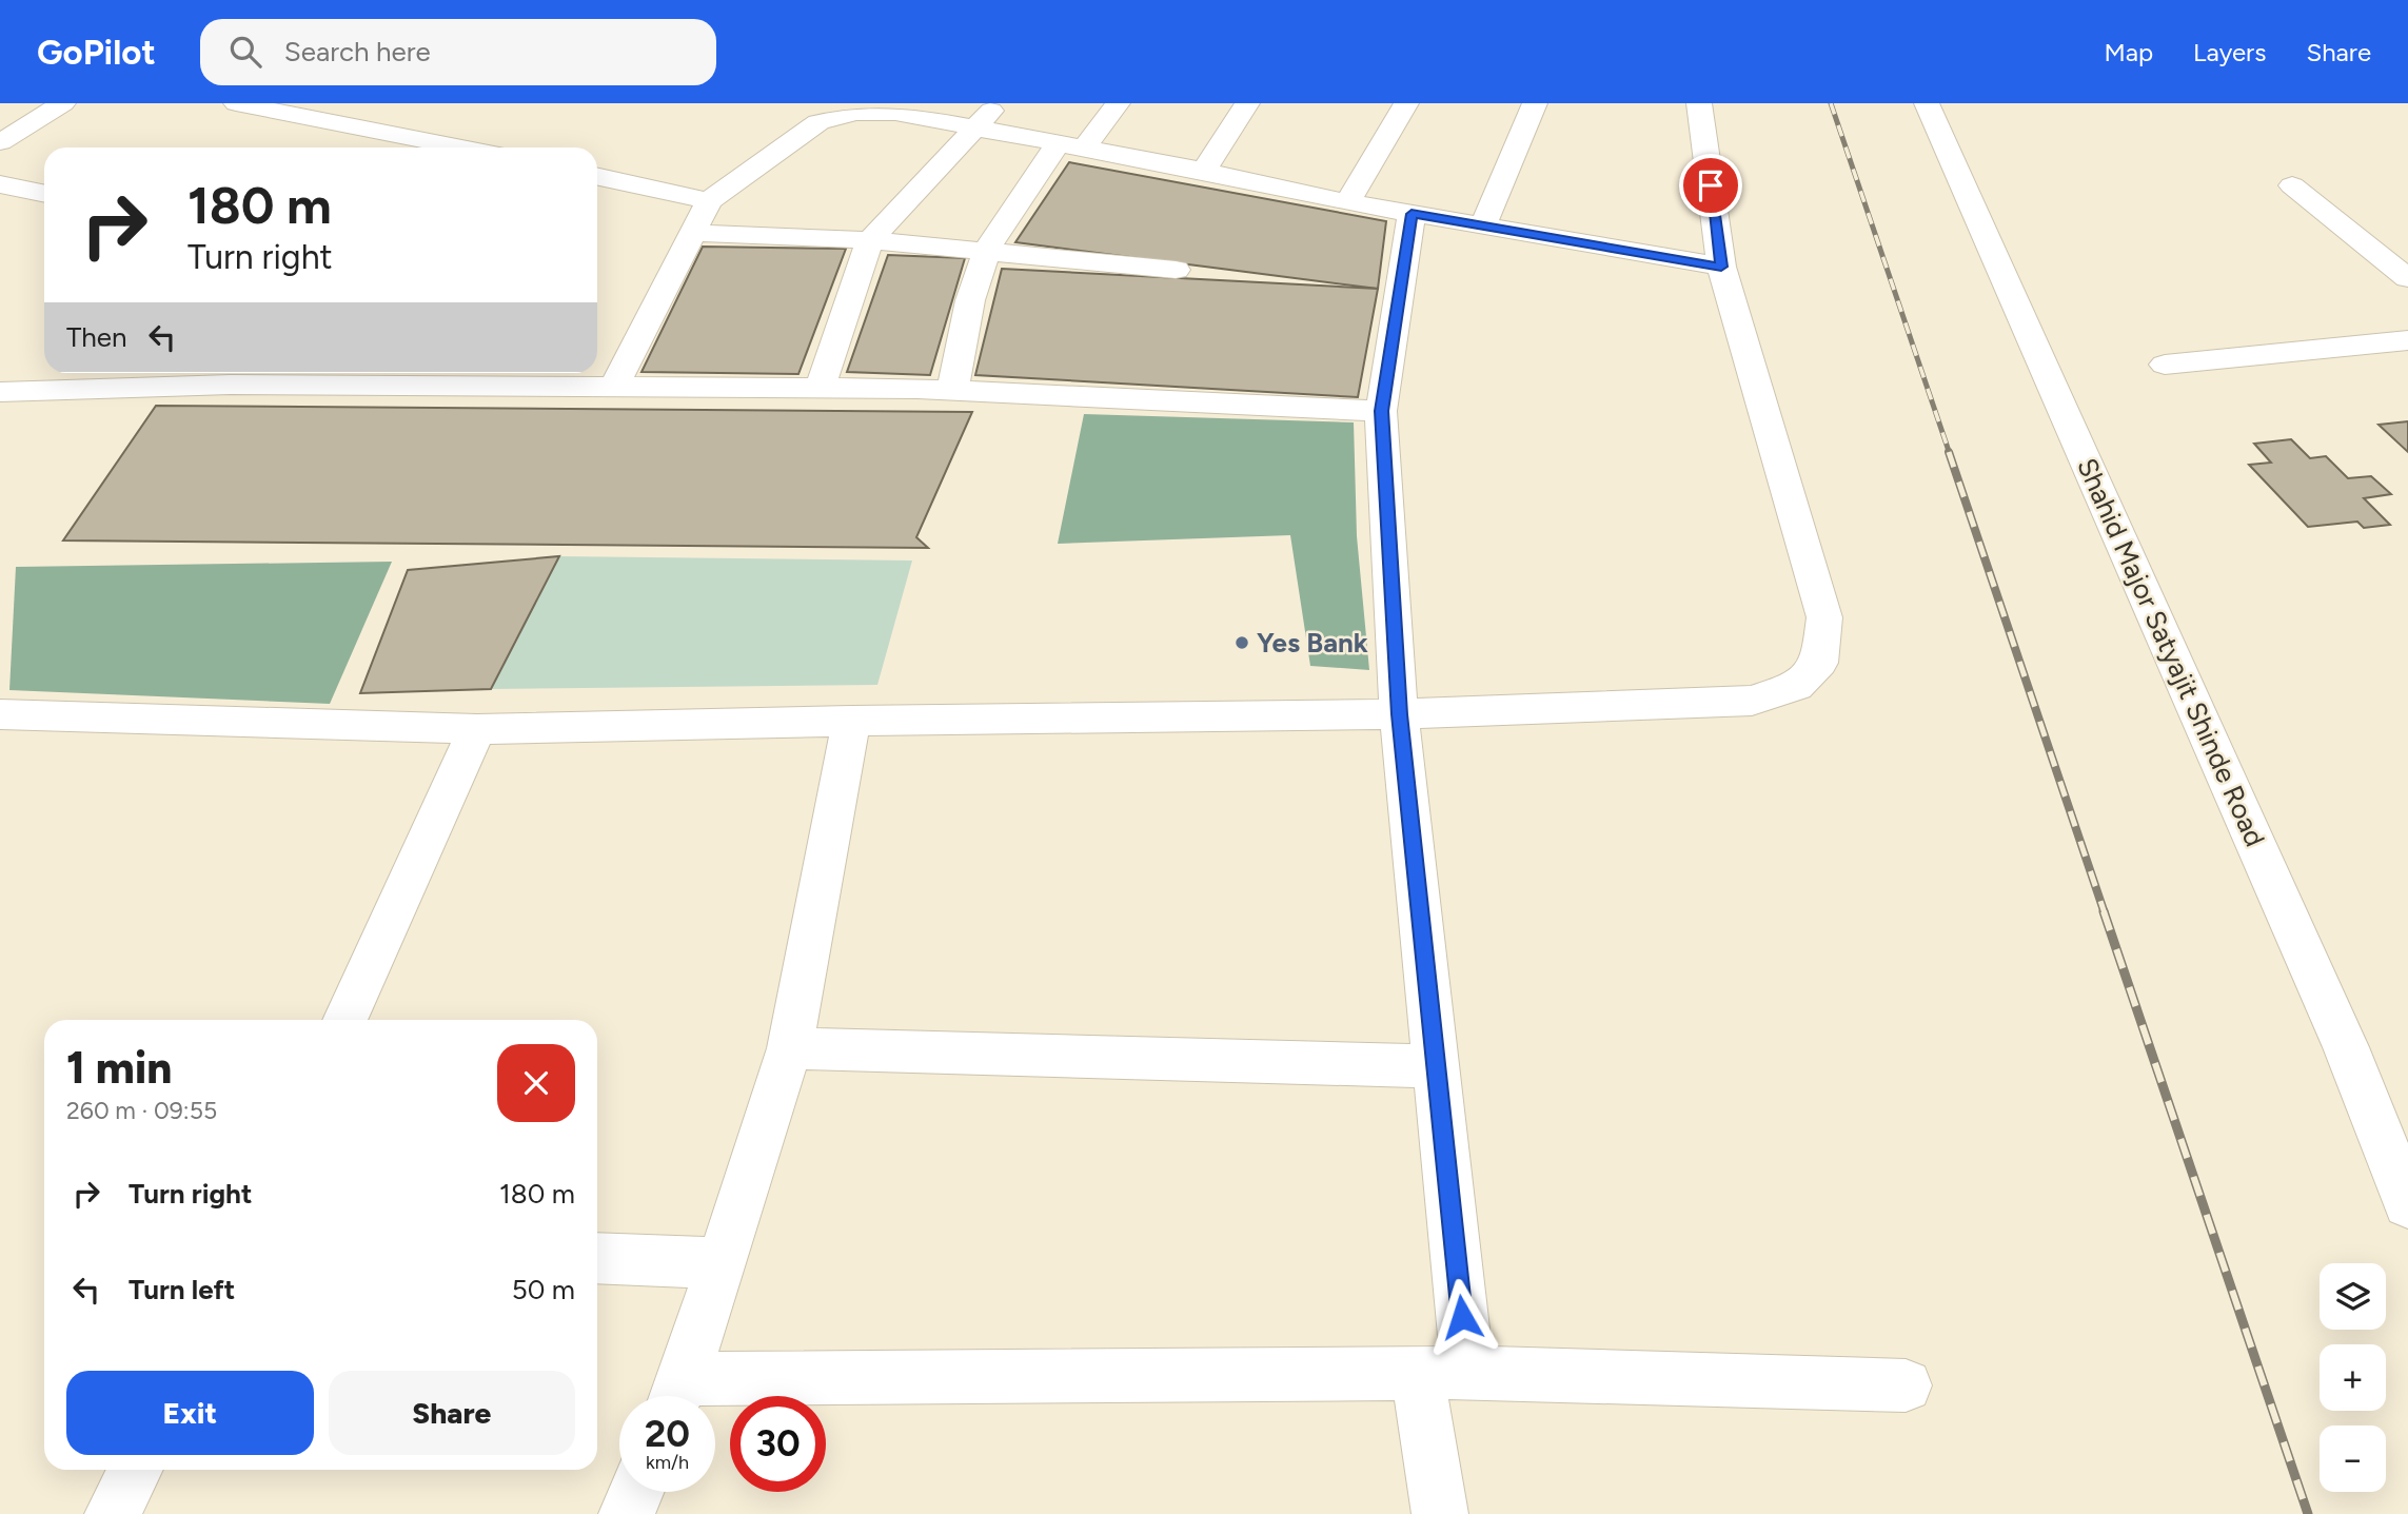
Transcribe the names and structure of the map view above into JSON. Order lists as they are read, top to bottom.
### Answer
{
  "streets": {
    "street": ["Shahid Major Satyajit Shinde Road"]
  },
  "places": ["Yes Bank"],
  "page": {
    "header": "GoPilot",
    "search": "Search here",
    "nav": ["Map", "Layers", "Share"],
    "turn": ["180 m", "Turn right"],
    "then": "Then",
    "heading": ["1 min", "260 m · 09:55"],
    "list": [
      {
        "name": "Turn right",
        "value": "180 m"
      },
      {
        "name": "Turn left",
        "value": "50 m"
      }
    ],
    "map_buttons": ["+", "−"],
    "buttons": ["Exit", "Share"],
    "speed": "20 km/h",
    "limit": "30"
  }
}
